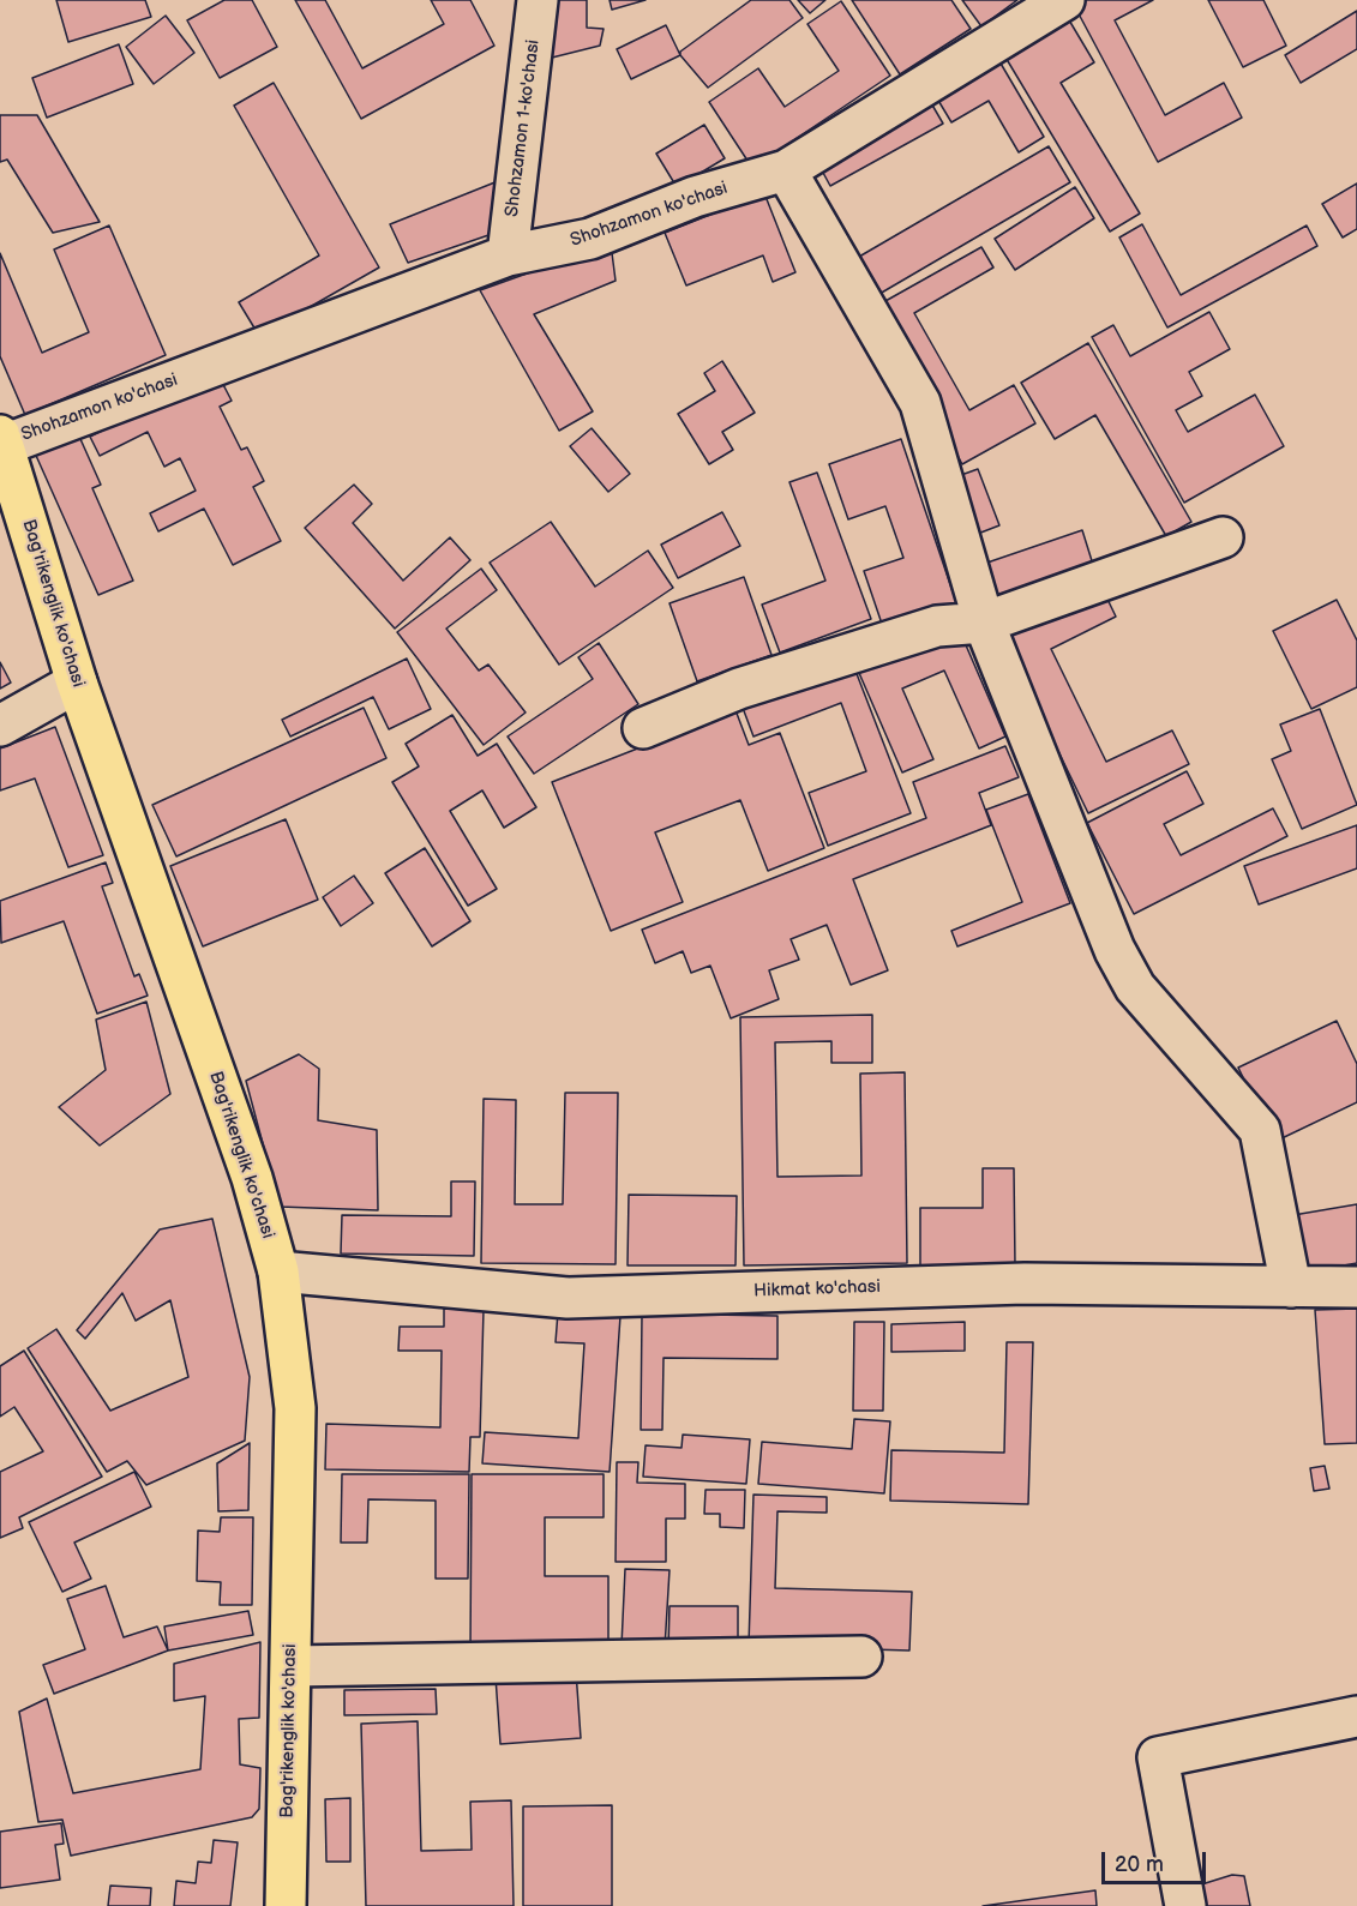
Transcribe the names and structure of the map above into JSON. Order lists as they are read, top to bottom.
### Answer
{
  "streets": {
    "main road": ["Bag'rikenglik ko'chasi"],
    "street": ["Shohzamon 1-ko'chasi", "Shohzamon ko'chasi", "Hikmat ko'chasi"]
  },
  "crossings": [
    ["Shohzamon 1-ko'chasi", "Shohzamon ko'chasi"],
    ["Shohzamon ko'chasi", "Bag'rikenglik ko'chasi"],
    ["Bag'rikenglik ko'chasi", "Hikmat ko'chasi"]
  ],
  "scale_bar": "20 m"
}
